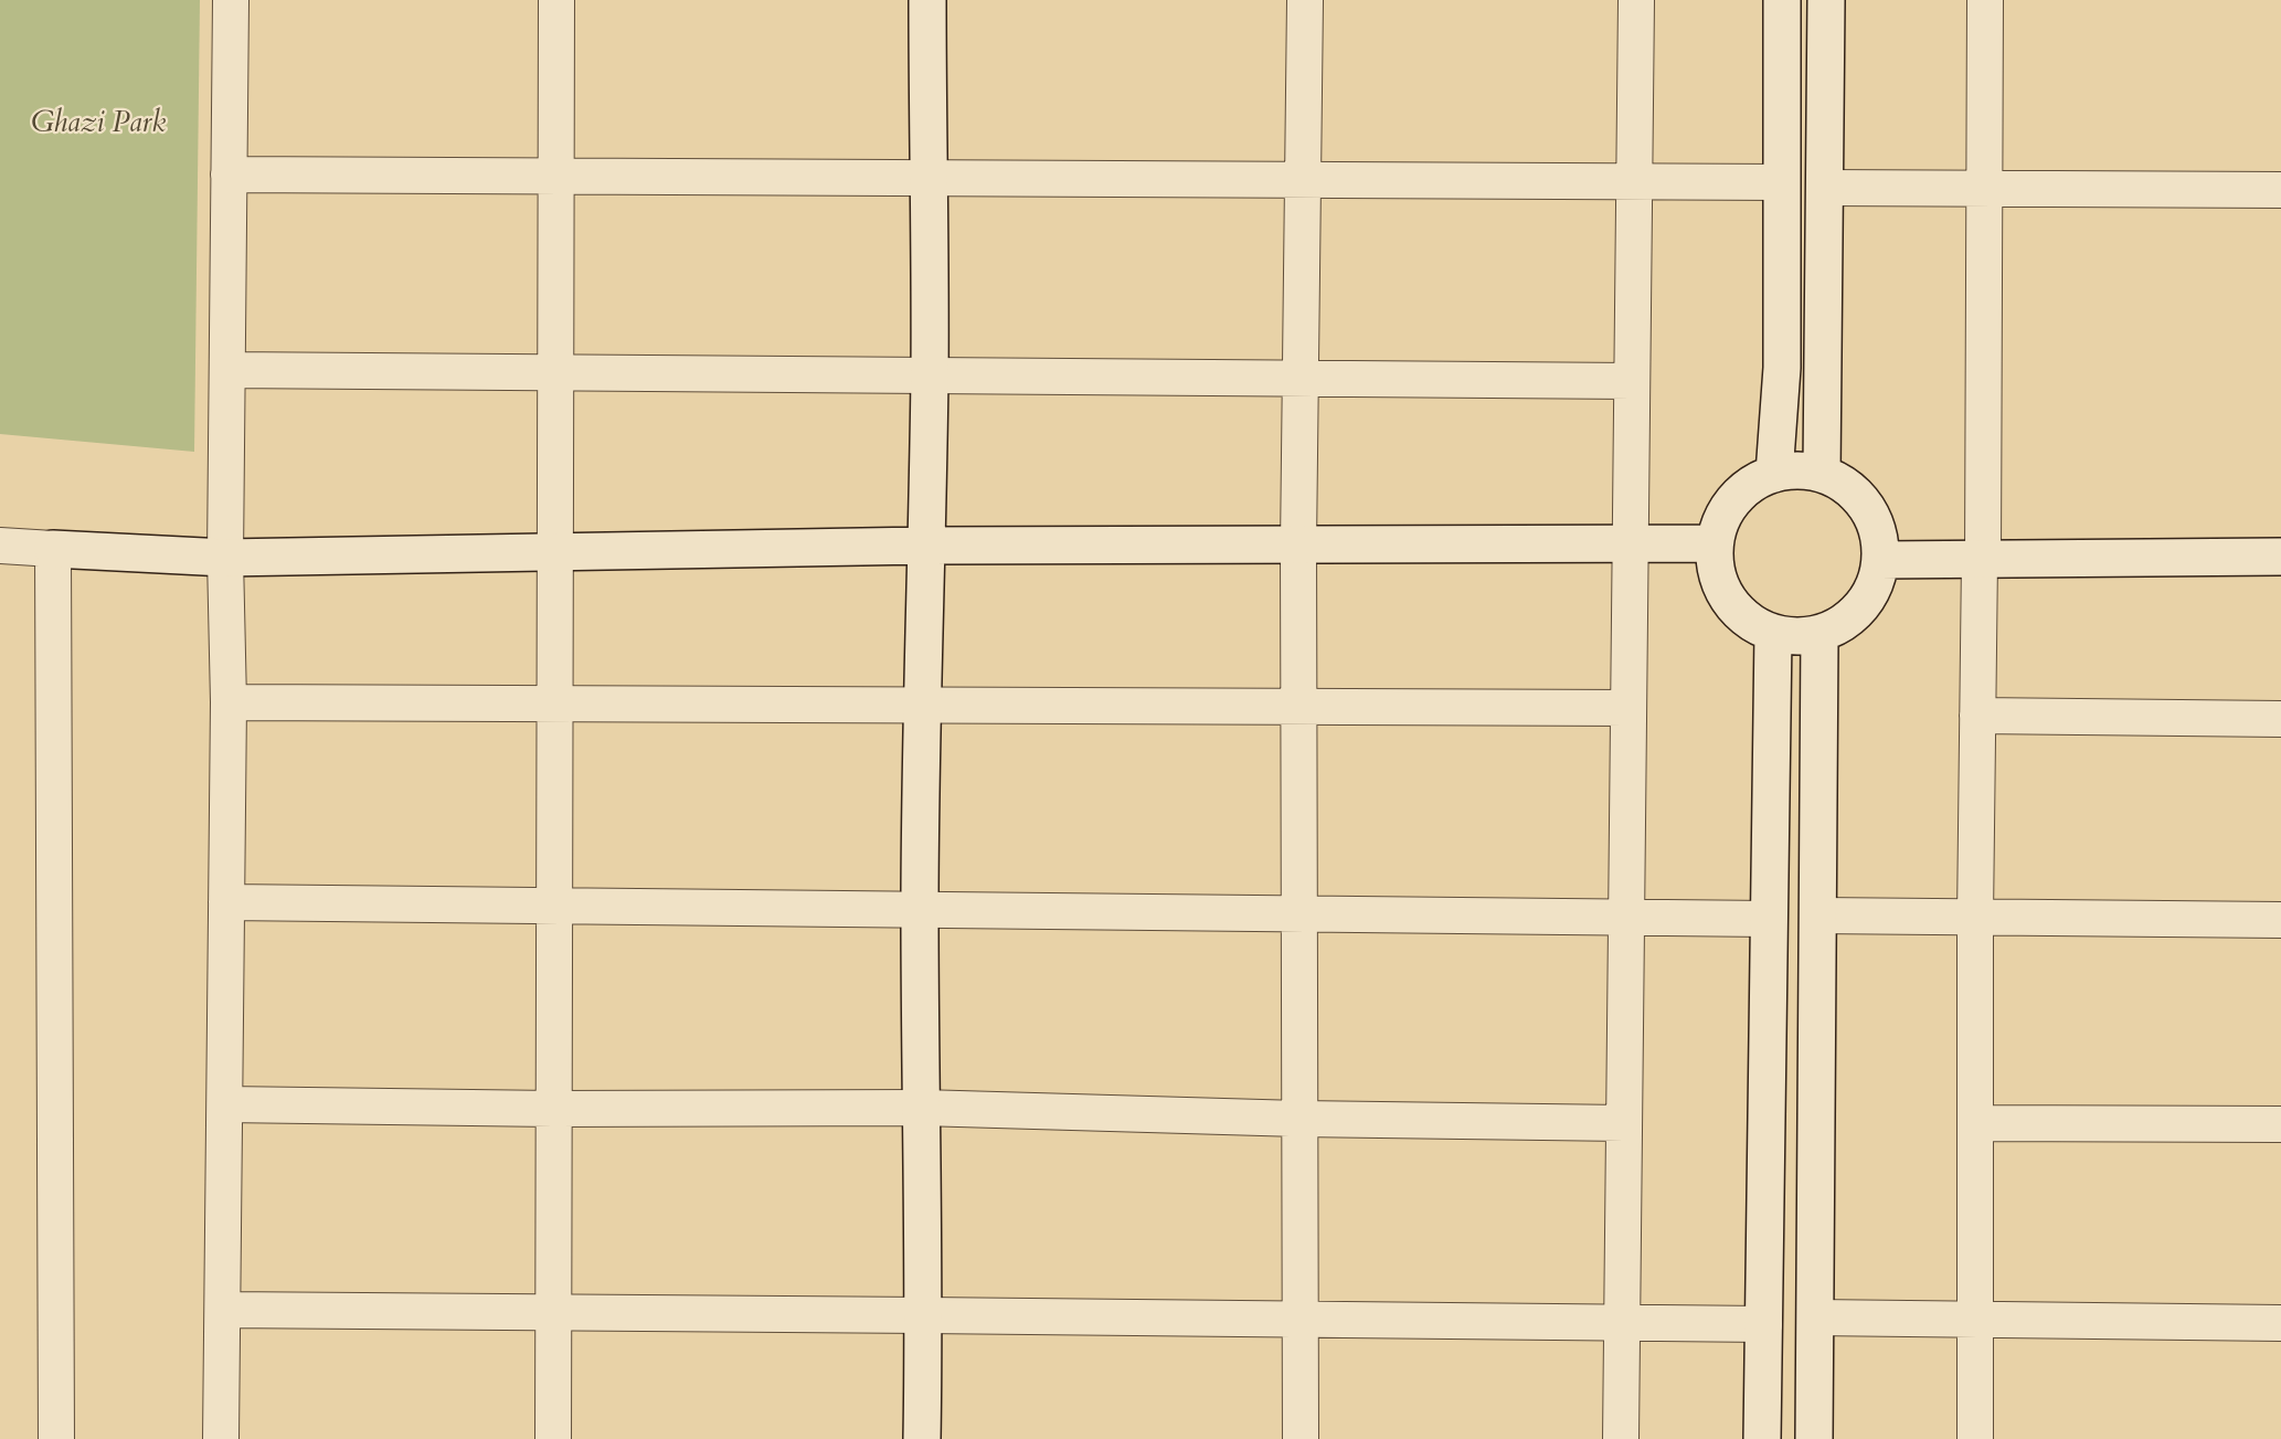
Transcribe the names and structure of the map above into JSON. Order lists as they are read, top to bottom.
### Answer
{
  "parks": ["Ghazi Park"]
}
